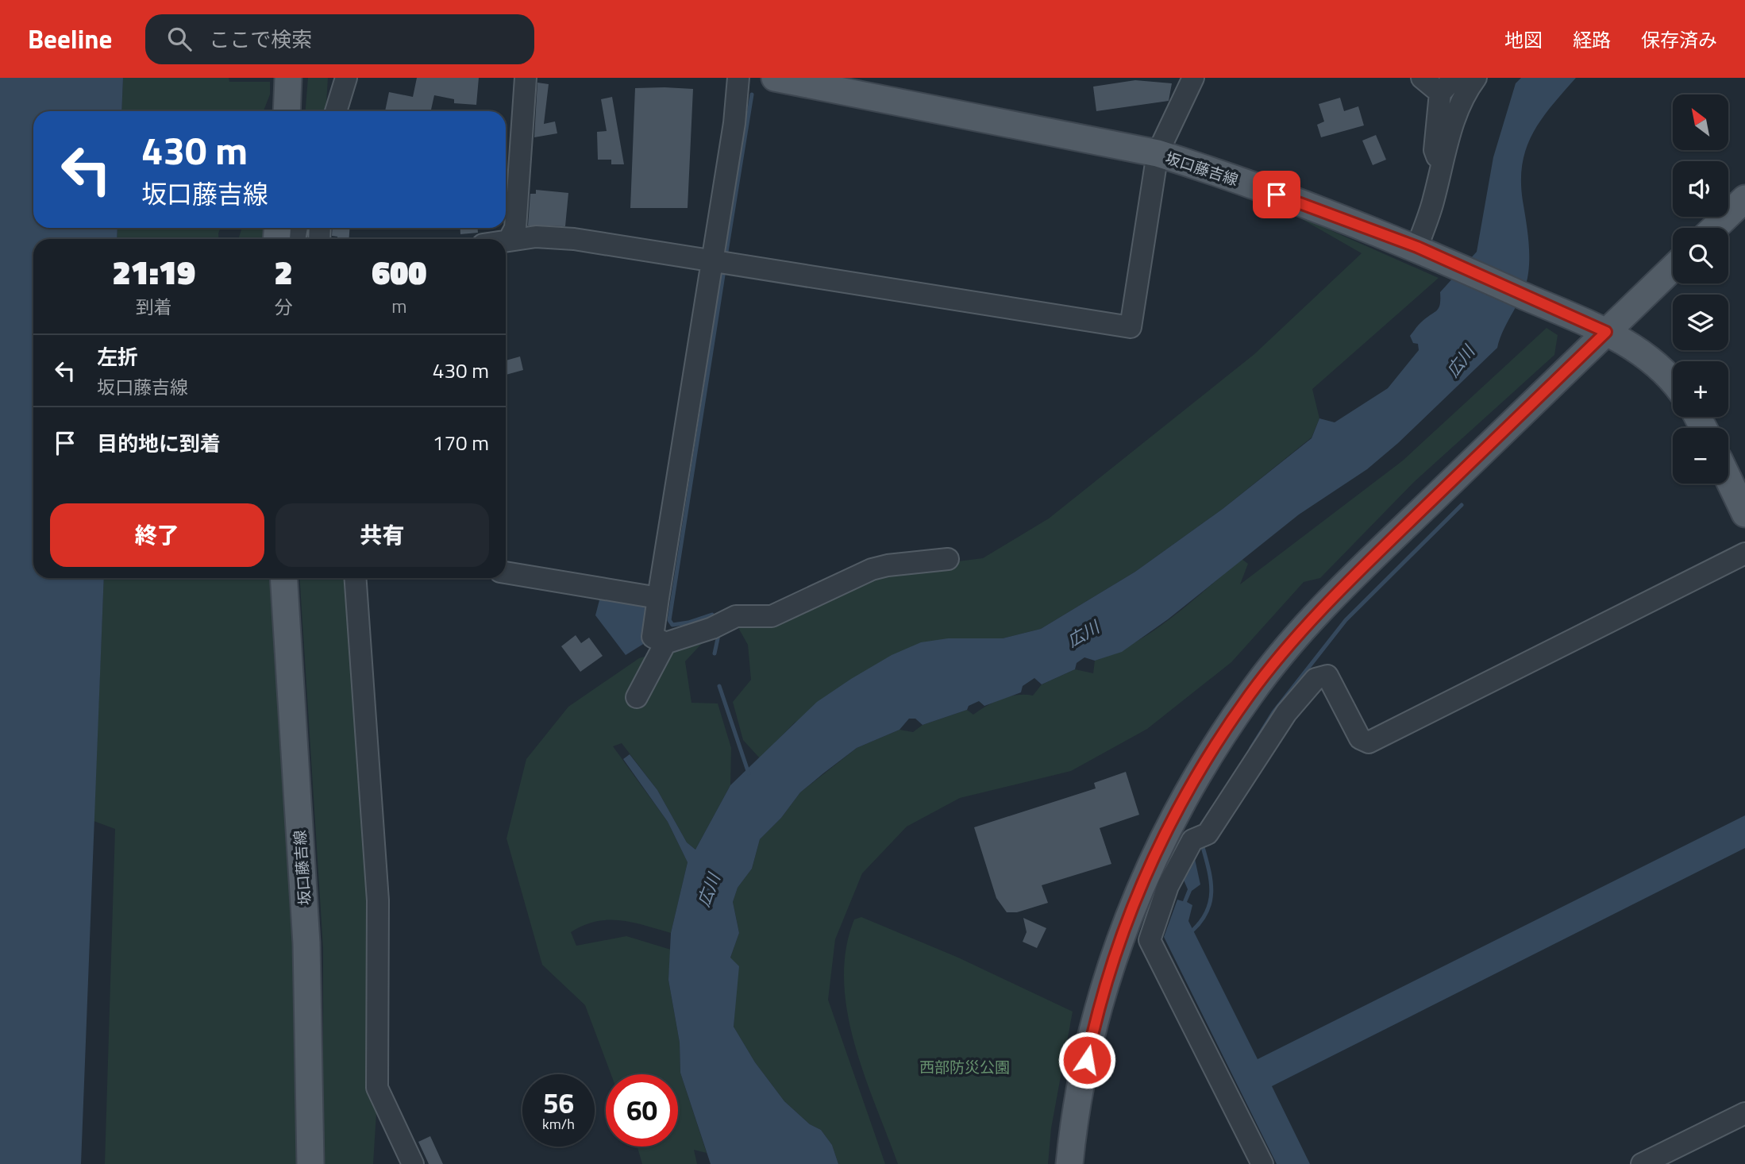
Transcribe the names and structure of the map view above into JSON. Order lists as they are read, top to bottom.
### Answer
{
  "streets": {
    "main road": ["坂口藤吉線"]
  },
  "water": ["広川"],
  "parks": ["西部防災公園"],
  "north": "top left",
  "page": {
    "header": "Beeline",
    "search": "ここで検索",
    "nav": ["地図", "経路", "保存済み"],
    "map_buttons": ["+", "−"],
    "turn": ["430 m", "坂口藤吉線"],
    "eta": [
      "21:19",
      "到着",
      "2",
      "分",
      "600",
      "m"
    ],
    "list": [
      {
        "name": "左折",
        "note": "坂口藤吉線",
        "value": "430 m"
      },
      {
        "name": "目的地に到着",
        "value": "170 m"
      }
    ],
    "buttons": ["終了", "共有"],
    "speed": "56 km/h",
    "limit": "60"
  }
}
